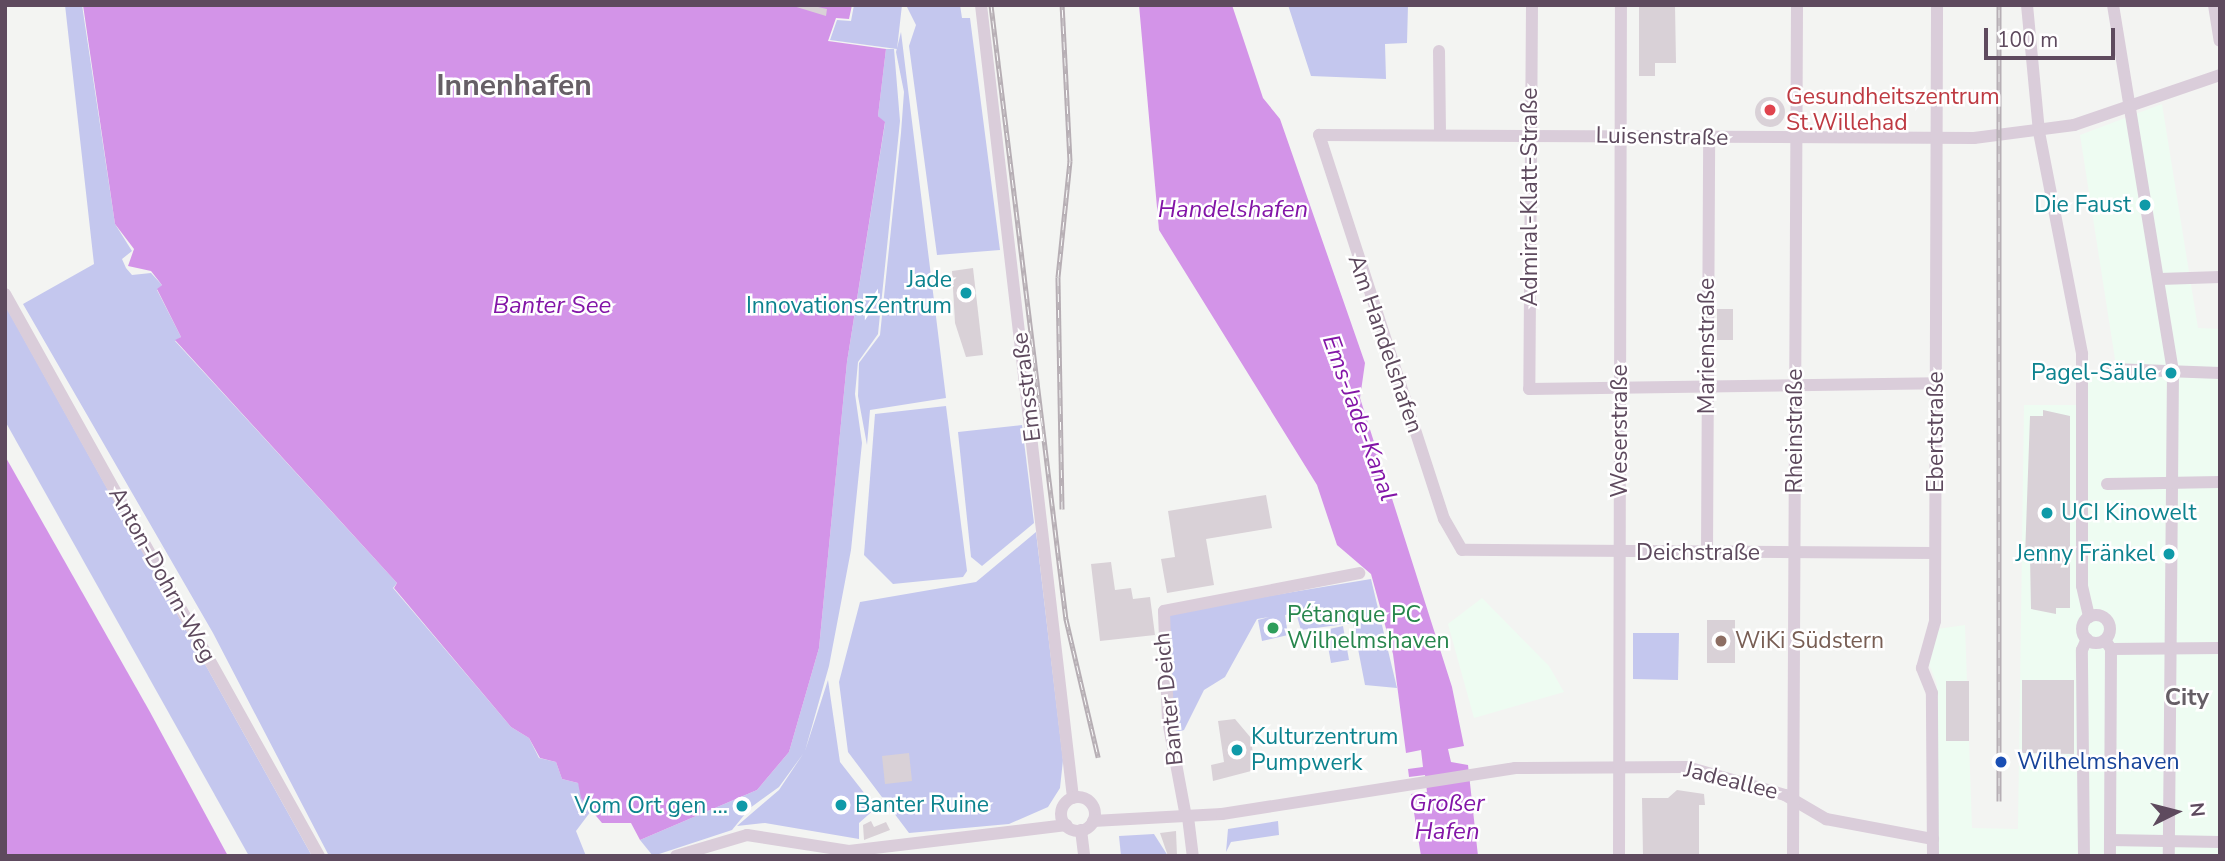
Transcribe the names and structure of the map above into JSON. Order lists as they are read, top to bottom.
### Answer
{
  "streets": {
    "street": [
      "Luisenstraße",
      "Admiral-Klatt-Straße",
      "Am Handelshafen",
      "Marienstraße",
      "Emsstraße",
      "Weserstraße",
      "Rheinstraße",
      "Ebertstraße",
      "Deichstraße",
      "Anton-Dohrn-Weg",
      "Banter Deich",
      "Jadeallee"
    ]
  },
  "crossings": [
    ["Luisenstraße", "Admiral-Klatt-Straße"],
    ["Luisenstraße", "Am Handelshafen"],
    ["Luisenstraße", "Marienstraße"],
    ["Luisenstraße", "Weserstraße"],
    ["Luisenstraße", "Rheinstraße"],
    ["Luisenstraße", "Ebertstraße"],
    ["Admiral-Klatt-Straße", "Weserstraße"],
    ["Am Handelshafen", "Deichstraße"],
    ["Marienstraße", "Deichstraße"],
    ["Weserstraße", "Deichstraße"],
    ["Weserstraße", "Jadeallee"],
    ["Rheinstraße", "Deichstraße"],
    ["Rheinstraße", "Jadeallee"],
    ["Ebertstraße", "Deichstraße"],
    ["Ebertstraße", "Jadeallee"],
    ["Banter Deich", "Jadeallee"]
  ],
  "districts": ["Innenhafen", "City"],
  "water": [
    "Handelshafen",
    "Banter See",
    "Ems-Jade-Kanal",
    "Großer Hafen"
  ],
  "places": [
    "Gesundheitszentrum St.Willehad",
    "Die Faust",
    "Jade InnovationsZentrum",
    "Pagel-Säule",
    "UCI Kinowelt",
    "Jenny Fränkel",
    "Pétanque PC Wilhelmshaven",
    "WiKi Südstern",
    "Kulturzentrum Pumpwerk",
    "Wilhelmshaven",
    "Banter Ruine",
    "Vom Ort gen ..."
  ],
  "scale_bar": "100 m",
  "north": "right"
}
